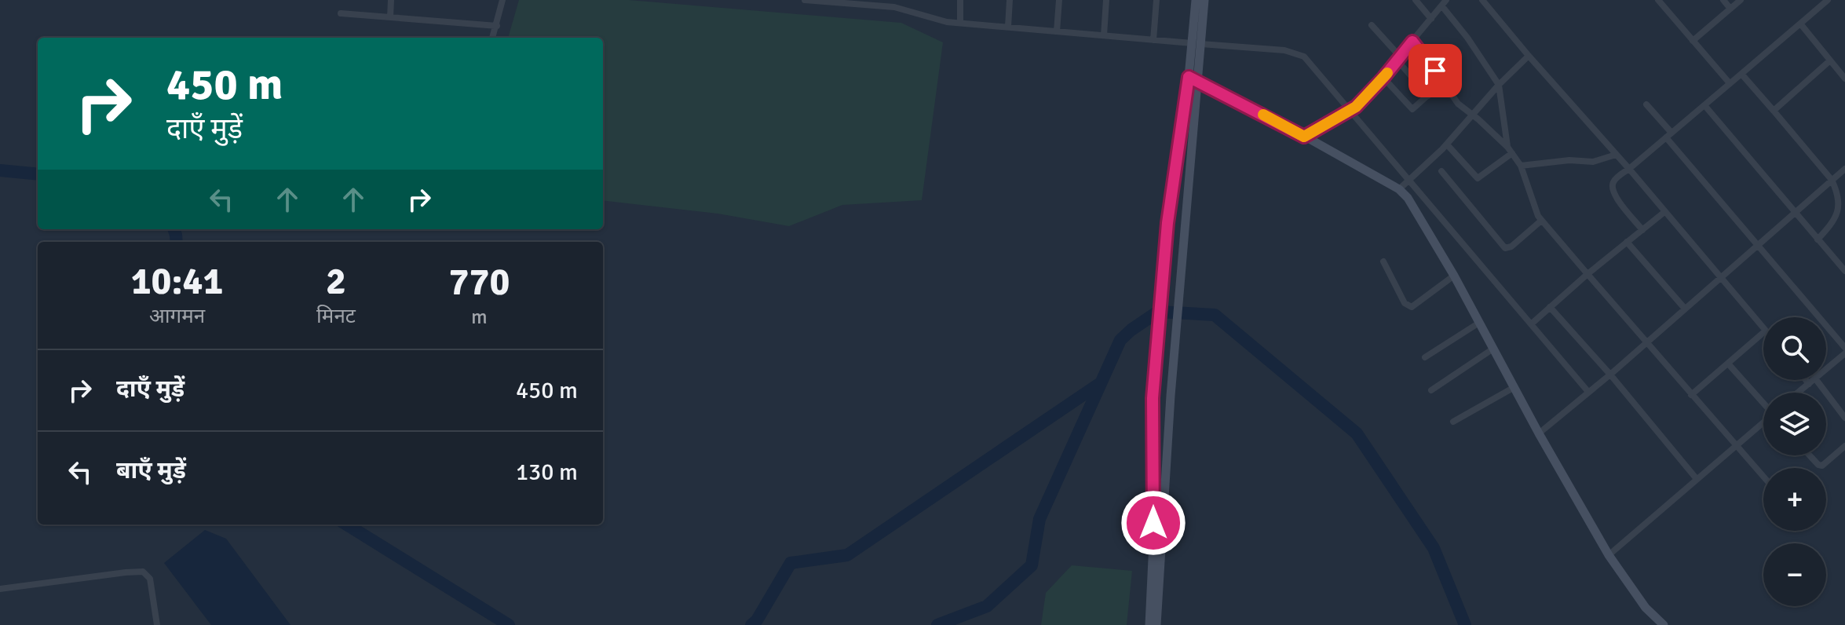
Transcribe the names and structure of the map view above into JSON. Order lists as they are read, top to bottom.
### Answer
{
  "page": {
    "turn": ["450 m", "दाएँ मुड़ें"],
    "eta": [
      "10:41",
      "आगमन",
      "2",
      "मिनट",
      "770",
      "m"
    ],
    "map_buttons": ["+", "−"],
    "list": [
      {
        "name": "दाएँ मुड़ें",
        "value": "450 m"
      },
      {
        "name": "बाएँ मुड़ें",
        "value": "130 m"
      }
    ]
  }
}
